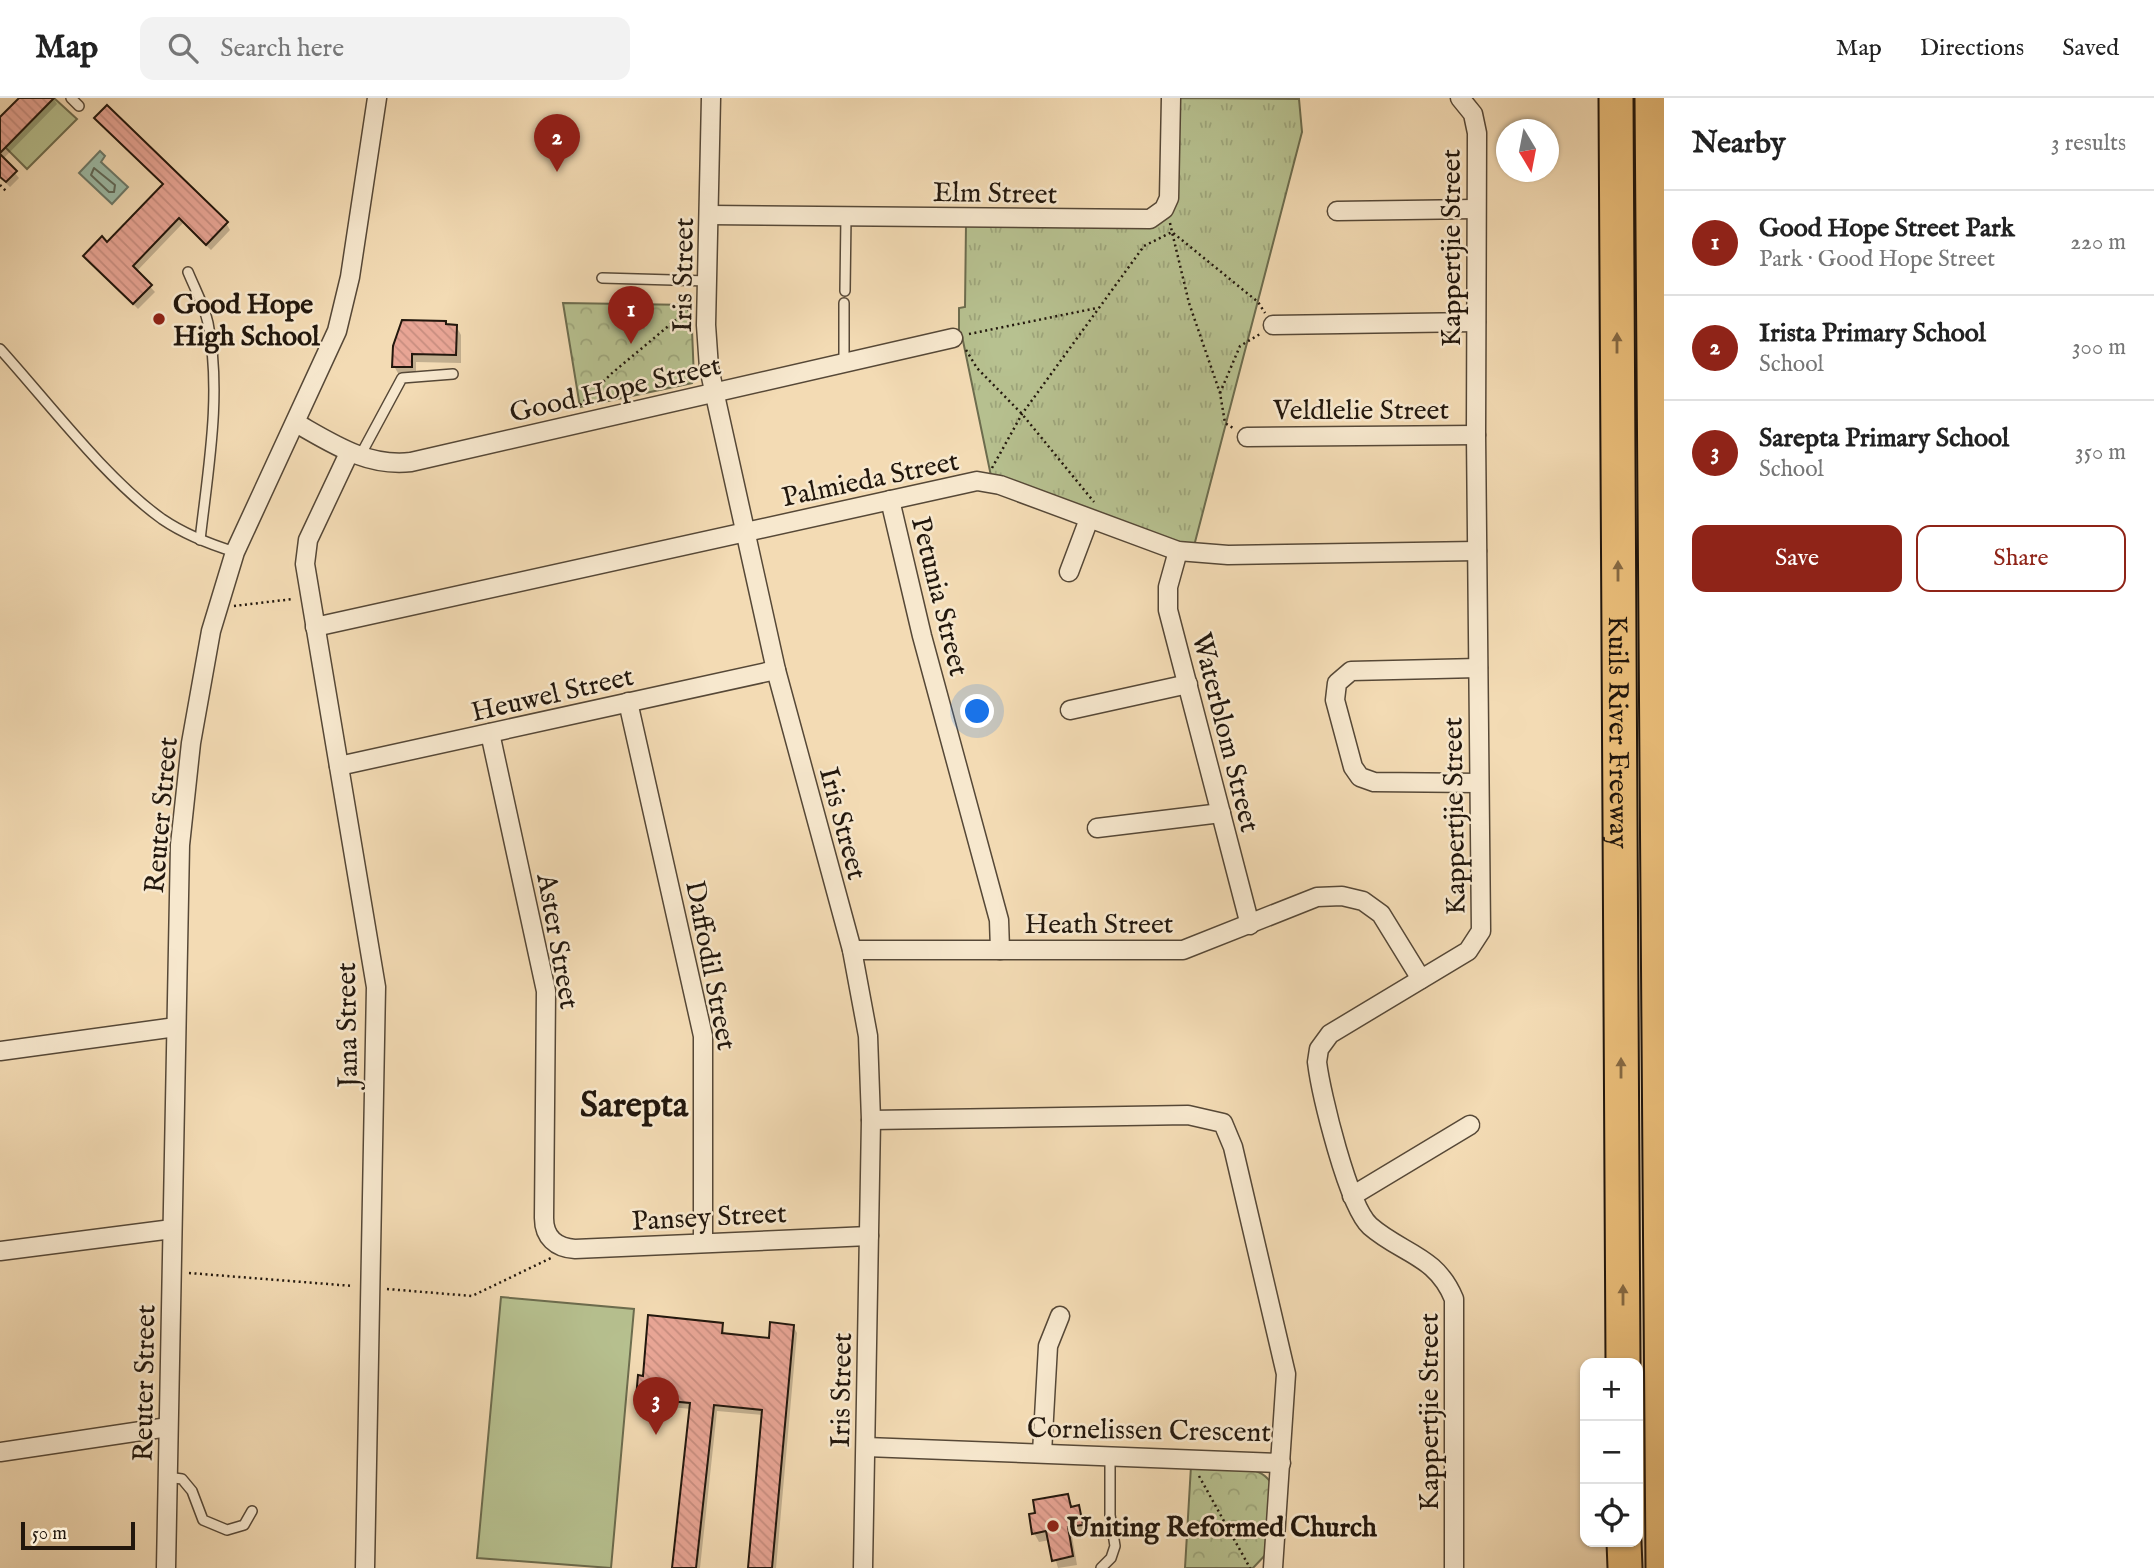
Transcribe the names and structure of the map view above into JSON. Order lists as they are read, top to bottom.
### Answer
{
  "streets": {
    "highway": ["Kuils River Freeway"],
    "street": [
      "Elm Street",
      "Kappertjie Street",
      "Iris Street",
      "Good Hope Street",
      "Veldlelie Street",
      "Palmieda Street",
      "Petunia Street",
      "Heuwel Street",
      "Waterblom Street",
      "Reuter Street",
      "Heath Street",
      "Aster Street",
      "Daffodil Street",
      "Jana Street",
      "Pansey Street",
      "Cornelissen Crescent"
    ]
  },
  "crossings": [
    ["Elm Street", "Iris Street"],
    ["Kappertjie Street", "Veldlelie Street"],
    ["Kappertjie Street", "Palmieda Street"],
    ["Kappertjie Street", "Heath Street"],
    ["Iris Street", "Good Hope Street"],
    ["Iris Street", "Palmieda Street"],
    ["Iris Street", "Heuwel Street"],
    ["Iris Street", "Heath Street"],
    ["Iris Street", "Pansey Street"],
    ["Iris Street", "Cornelissen Crescent"],
    ["Good Hope Street", "Reuter Street"],
    ["Good Hope Street", "Jana Street"],
    ["Palmieda Street", "Petunia Street"],
    ["Palmieda Street", "Waterblom Street"],
    ["Palmieda Street", "Jana Street"],
    ["Petunia Street", "Heath Street"],
    ["Heuwel Street", "Aster Street"],
    ["Heuwel Street", "Daffodil Street"],
    ["Heuwel Street", "Jana Street"],
    ["Waterblom Street", "Heath Street"],
    ["Aster Street", "Pansey Street"],
    ["Daffodil Street", "Pansey Street"]
  ],
  "districts": ["Sarepta"],
  "places": ["Good Hope High School", "Uniting Reformed Church"],
  "scale_bar": "50 m",
  "north": "bottom",
  "page": {
    "header": "Map",
    "search": "Search here",
    "nav": ["Map", "Directions", "Saved"],
    "heading": ["Nearby", "3 results"],
    "pins": ["2", "1", "3"],
    "list": [
      {
        "mark": "1",
        "name": "Good Hope Street Park",
        "note": "Park · Good Hope Street",
        "value": "220 m"
      },
      {
        "mark": "2",
        "name": "Irista Primary School",
        "note": "School",
        "value": "300 m"
      },
      {
        "mark": "3",
        "name": "Sarepta Primary School",
        "note": "School",
        "value": "350 m"
      }
    ],
    "buttons": ["Save", "Share"],
    "map_buttons": ["+", "−"],
    "scale": "50 m"
  }
}
